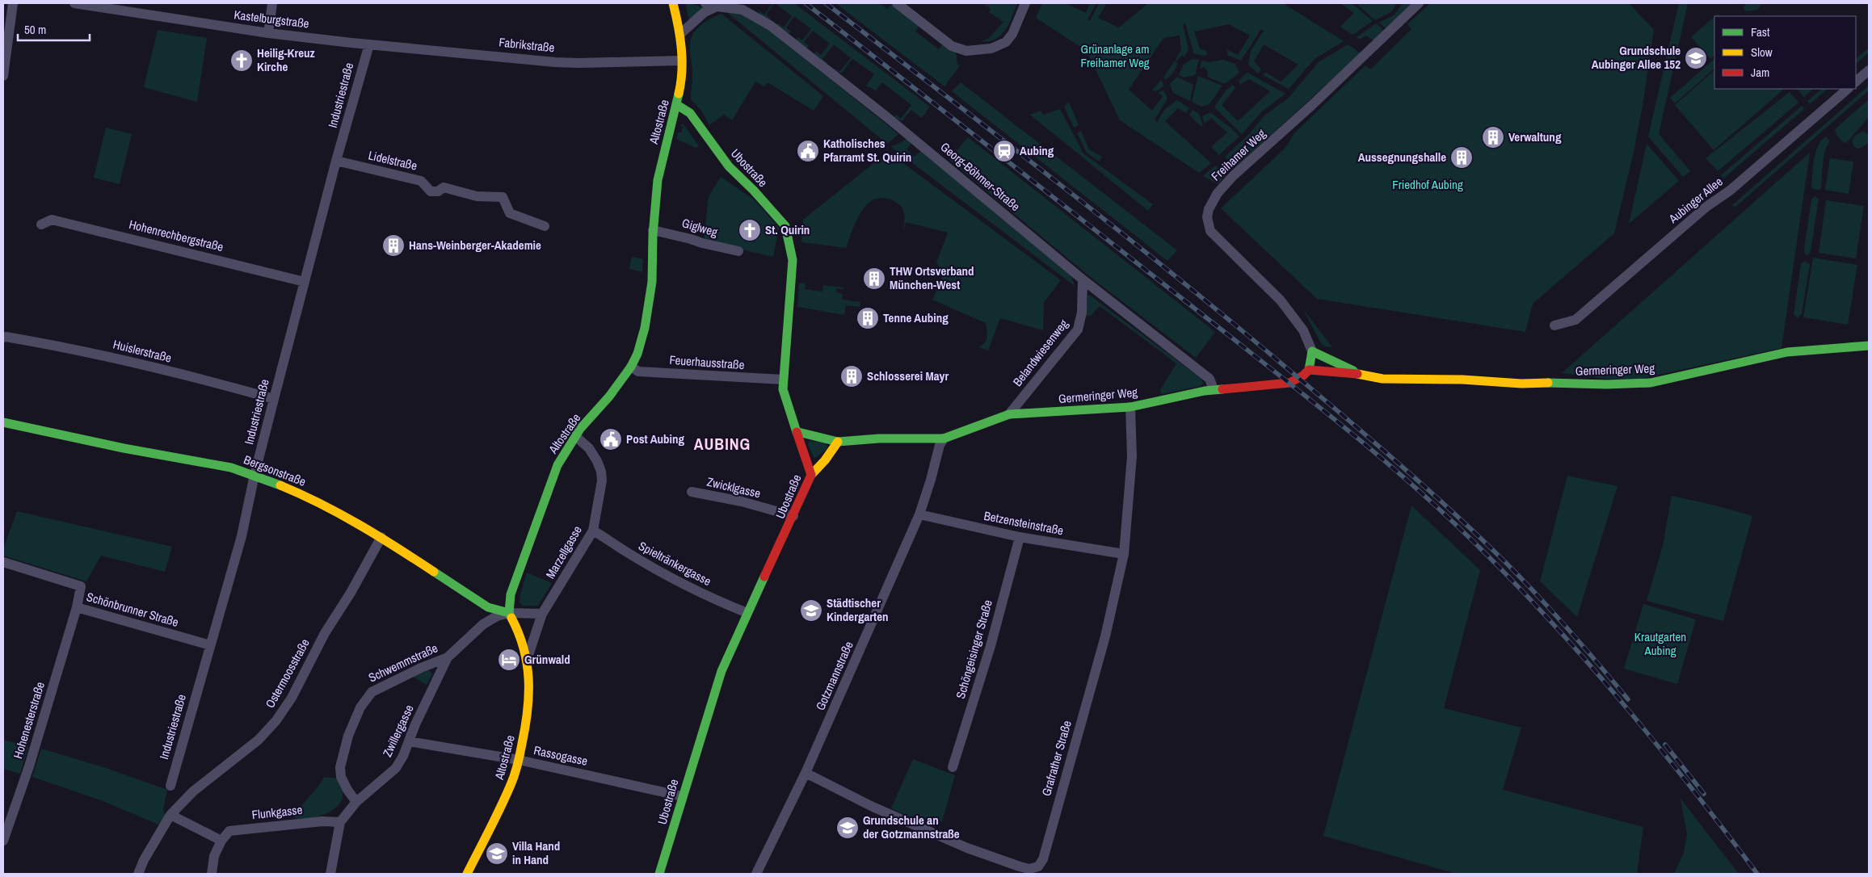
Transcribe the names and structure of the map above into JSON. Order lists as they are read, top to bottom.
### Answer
{
  "streets": {
    "street": [
      "Kastelburgstraße",
      "Fabrikstraße",
      "Industriestraße",
      "Altostraße",
      "Freihamer Weg",
      "Lidelstraße",
      "Ubostraße",
      "Georg-Böhmer-Straße",
      "Aubinger Allee",
      "Giglweg",
      "Hohenrechbergstraße",
      "Huislerstraße",
      "Belandwiesenweg",
      "Feuerhausstraße",
      "Germeringer Weg",
      "Bergsonstraße",
      "Zwicklgasse",
      "Betzensteinstraße",
      "Marzellgasse",
      "Spieltränkergasse",
      "Schönbrunner Straße",
      "Schöngeisinger Straße",
      "Schwemmstraße",
      "Ostermoosstraße",
      "Gotzmannstraße",
      "Hohenesterstraße",
      "Zwillergasse",
      "Rassogasse",
      "Grafrather Straße",
      "Flunkgasse"
    ]
  },
  "crossings": [
    ["Kastelburgstraße", "Fabrikstraße"],
    ["Kastelburgstraße", "Industriestraße"],
    ["Fabrikstraße", "Industriestraße"],
    ["Fabrikstraße", "Altostraße"],
    ["Industriestraße", "Lidelstraße"],
    ["Industriestraße", "Hohenrechbergstraße"],
    ["Industriestraße", "Huislerstraße"],
    ["Industriestraße", "Bergsonstraße"],
    ["Industriestraße", "Schönbrunner Straße"],
    ["Altostraße", "Ubostraße"],
    ["Altostraße", "Giglweg"],
    ["Altostraße", "Feuerhausstraße"],
    ["Altostraße", "Bergsonstraße"],
    ["Altostraße", "Marzellgasse"],
    ["Altostraße", "Schwemmstraße"],
    ["Altostraße", "Rassogasse"],
    ["Freihamer Weg", "Germeringer Weg"],
    ["Ubostraße", "Feuerhausstraße"],
    ["Ubostraße", "Germeringer Weg"],
    ["Ubostraße", "Zwicklgasse"],
    ["Ubostraße", "Spieltränkergasse"],
    ["Ubostraße", "Rassogasse"],
    ["Georg-Böhmer-Straße", "Belandwiesenweg"],
    ["Georg-Böhmer-Straße", "Germeringer Weg"],
    ["Belandwiesenweg", "Germeringer Weg"],
    ["Germeringer Weg", "Gotzmannstraße"],
    ["Germeringer Weg", "Grafrather Straße"],
    ["Bergsonstraße", "Schwemmstraße"],
    ["Bergsonstraße", "Ostermoosstraße"],
    ["Betzensteinstraße", "Schöngeisinger Straße"],
    ["Betzensteinstraße", "Gotzmannstraße"],
    ["Betzensteinstraße", "Grafrather Straße"],
    ["Marzellgasse", "Spieltränkergasse"],
    ["Schönbrunner Straße", "Hohenesterstraße"],
    ["Schwemmstraße", "Zwillergasse"],
    ["Gotzmannstraße", "Grafrather Straße"],
    ["Zwillergasse", "Rassogasse"]
  ],
  "districts": ["AUBING"],
  "parks": ["Grünanlage am Freihamer Weg", "Friedhof Aubing", "Krautgarten Aubing"],
  "places": {
    "school or university": [
      "Grundschule Aubinger Allee 152",
      "Städtischer Kindergarten",
      "Grundschule an der Gotzmannstraße",
      "Villa Hand in Hand"
    ],
    "church": ["Heilig-Kreuz Kirche", "St. Quirin"],
    "building": [
      "Verwaltung",
      "Aussegnungshalle",
      "Hans-Weinberger-Akademie",
      "THW Ortsverband München-West",
      "Tenne Aubing",
      "Schlosserei Mayr"
    ],
    "public building": ["Katholisches Pfarramt St. Quirin", "Post Aubing"],
    "station": ["Aubing"],
    "hotel": ["Grünwald"]
  },
  "legend": ["Fast", "Slow", "Jam"],
  "scale_bar": "50 m"
}
